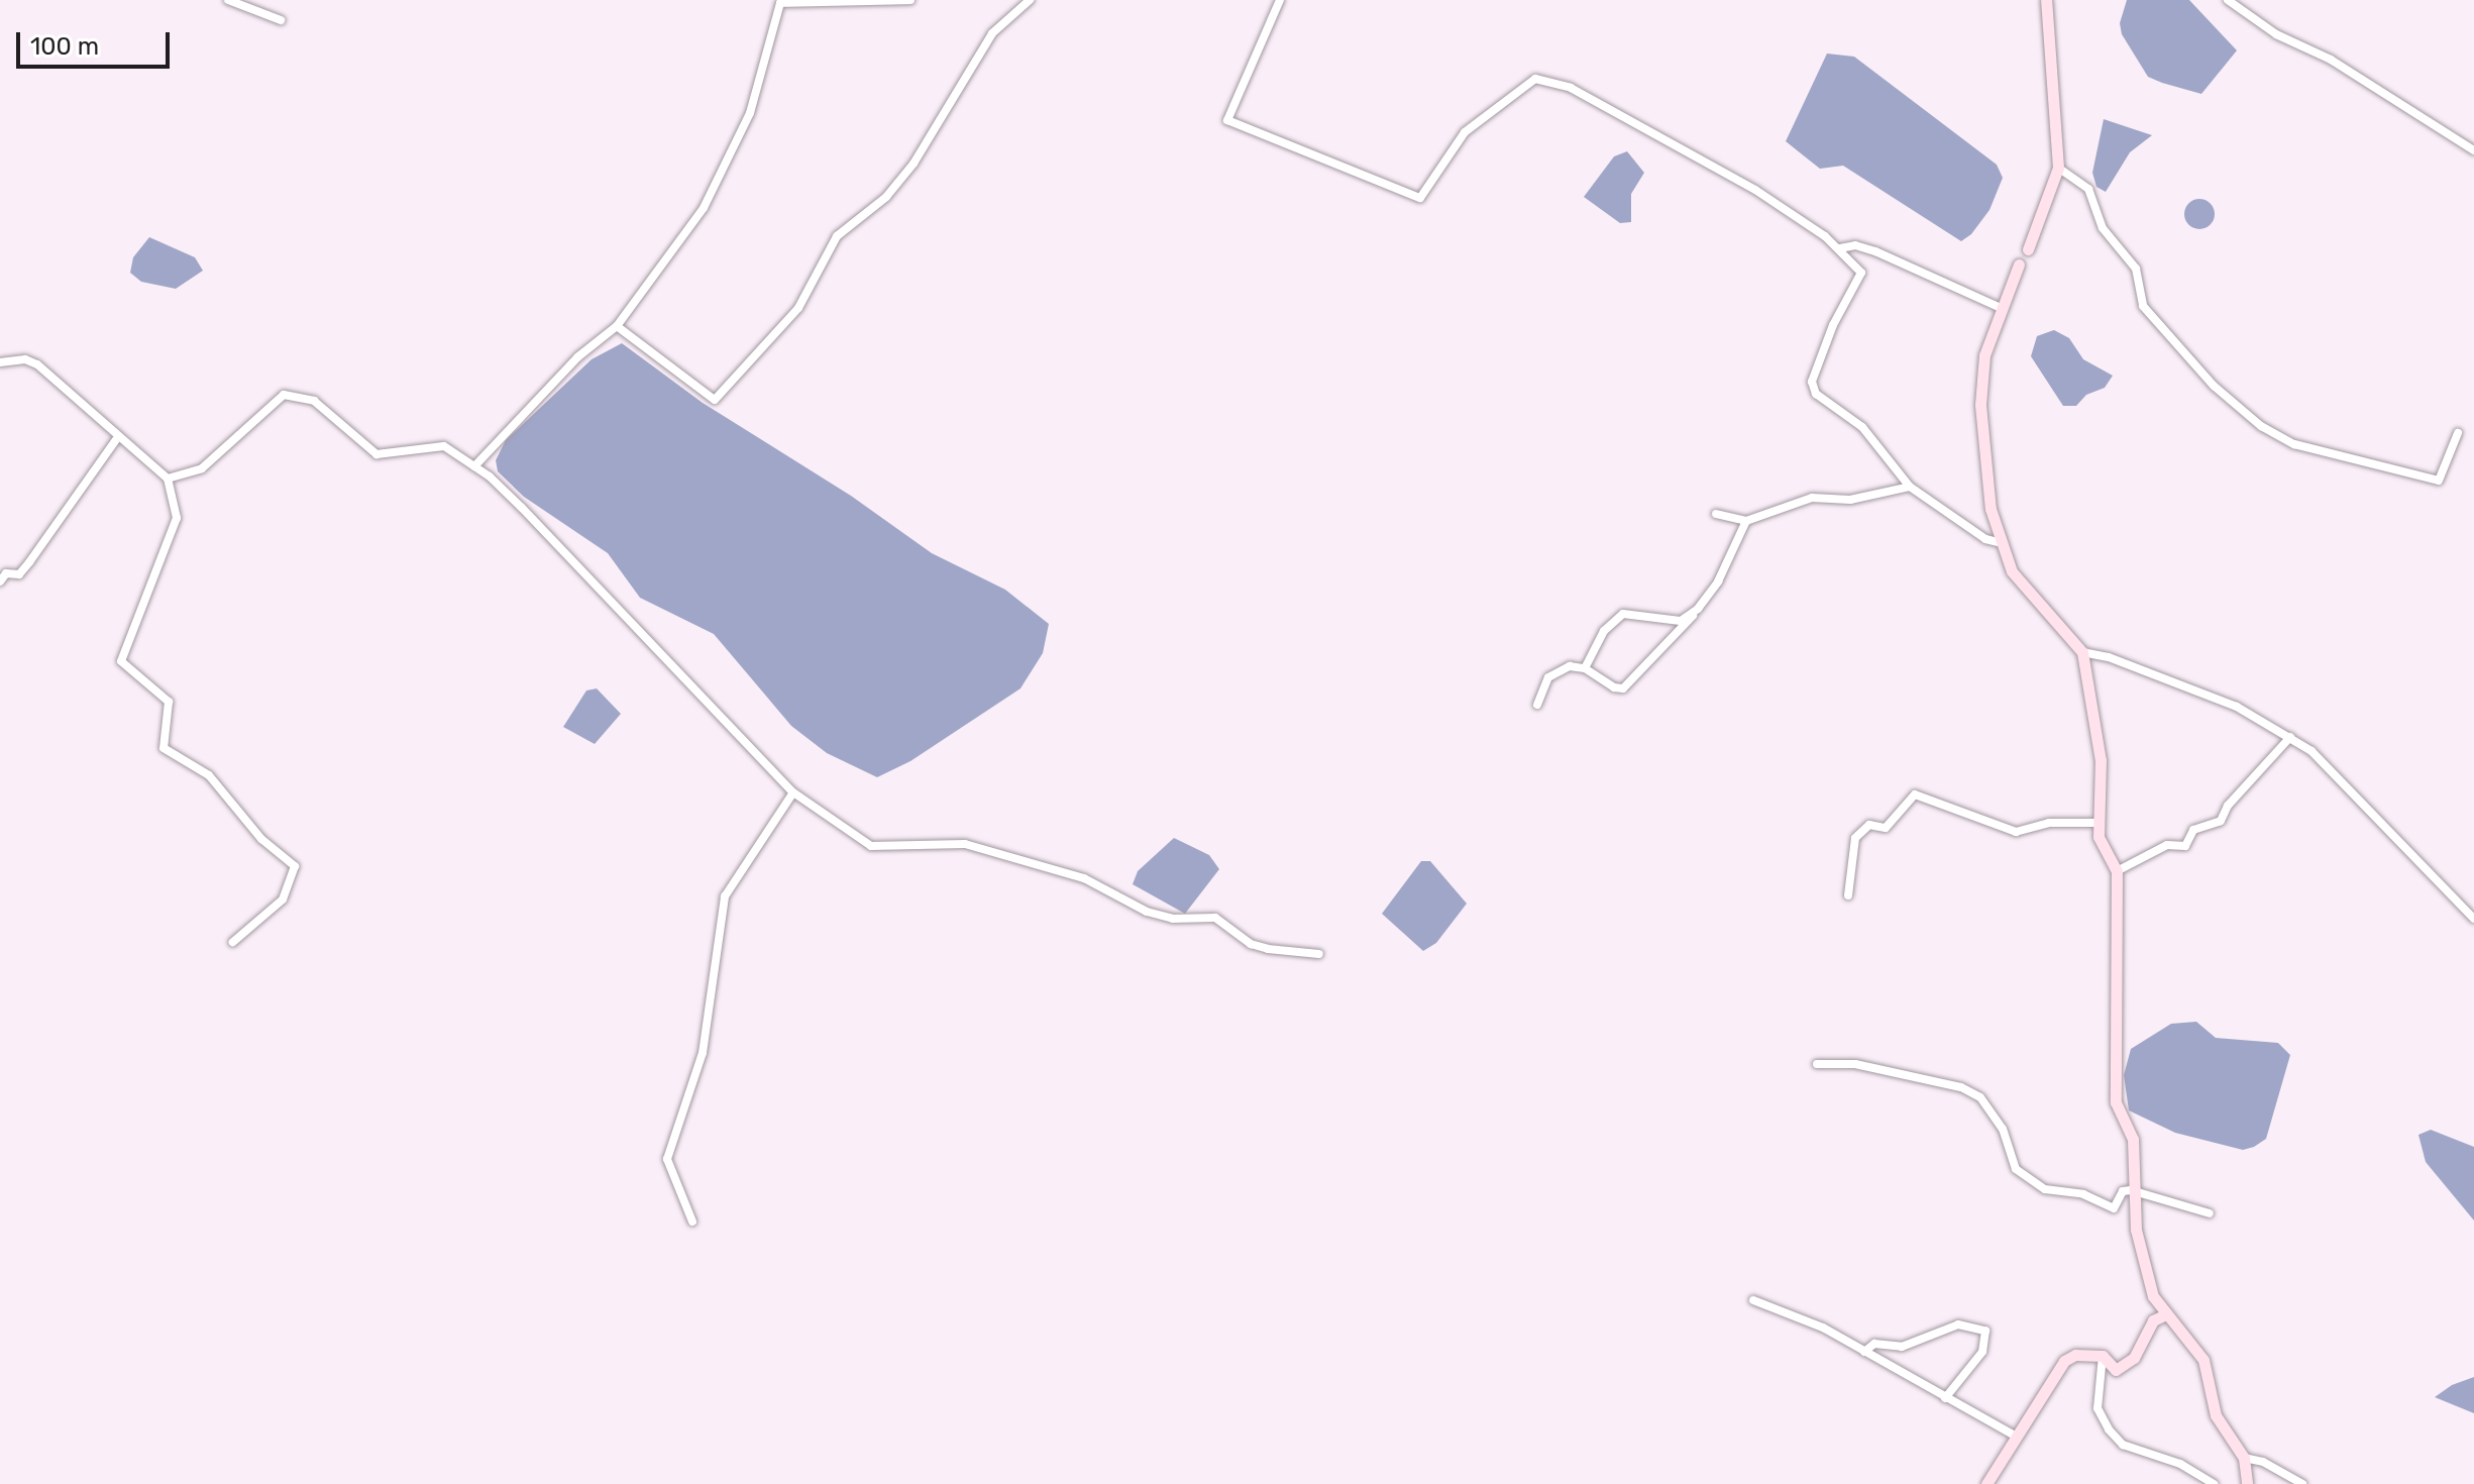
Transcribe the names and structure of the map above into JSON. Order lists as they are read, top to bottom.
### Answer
{
  "scale_bar": "100 m"
}
